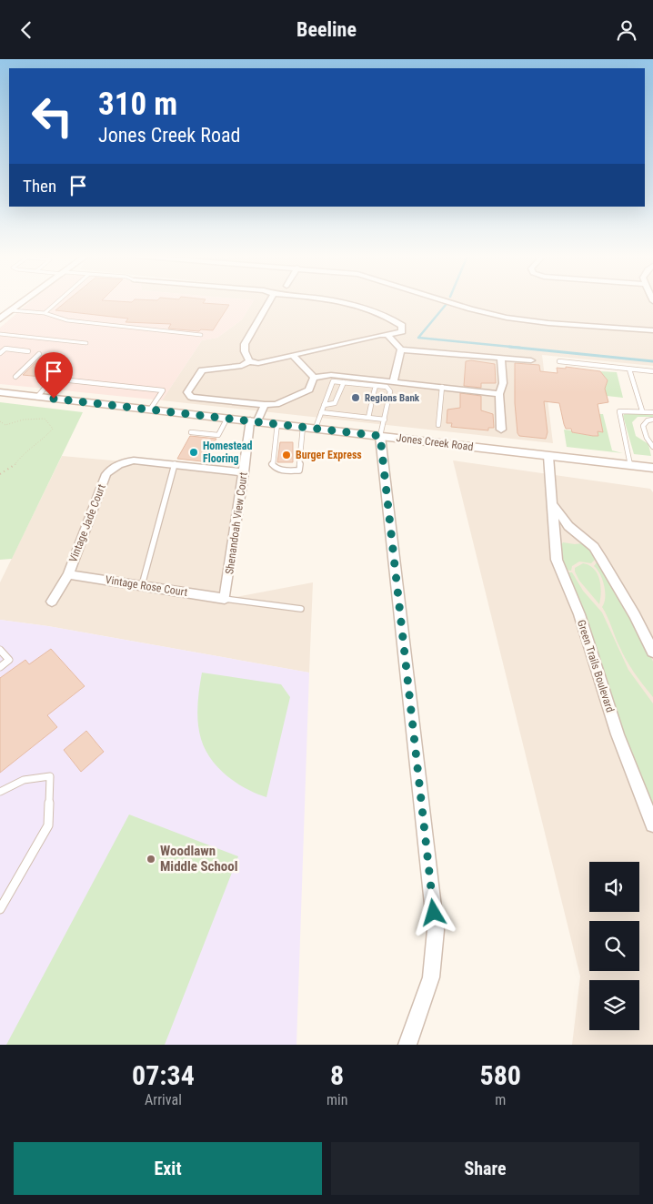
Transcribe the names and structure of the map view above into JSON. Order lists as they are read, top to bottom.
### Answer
{
  "streets": {
    "main road": ["Jones Creek Road"],
    "street": [
      "Vintage Jade Court",
      "Shenandoah View Court",
      "Vintage Rose Court",
      "Green Trails Boulevard"
    ]
  },
  "crossings": [
    ["Jones Creek Road", "Shenandoah View Court"],
    ["Jones Creek Road", "Green Trails Boulevard"],
    ["Vintage Jade Court", "Shenandoah View Court"],
    ["Vintage Jade Court", "Vintage Rose Court"],
    ["Shenandoah View Court", "Vintage Rose Court"]
  ],
  "places": [
    "Regions Bank",
    "Homestead Flooring",
    "Burger Express",
    "Woodlawn Middle School"
  ],
  "page": {
    "header": "Beeline",
    "turn": ["310 m", "Jones Creek Road"],
    "then": "Then",
    "eta": [
      "07:34",
      "Arrival",
      "8",
      "min",
      "580",
      "m"
    ],
    "buttons": ["Exit", "Share"]
  }
}
